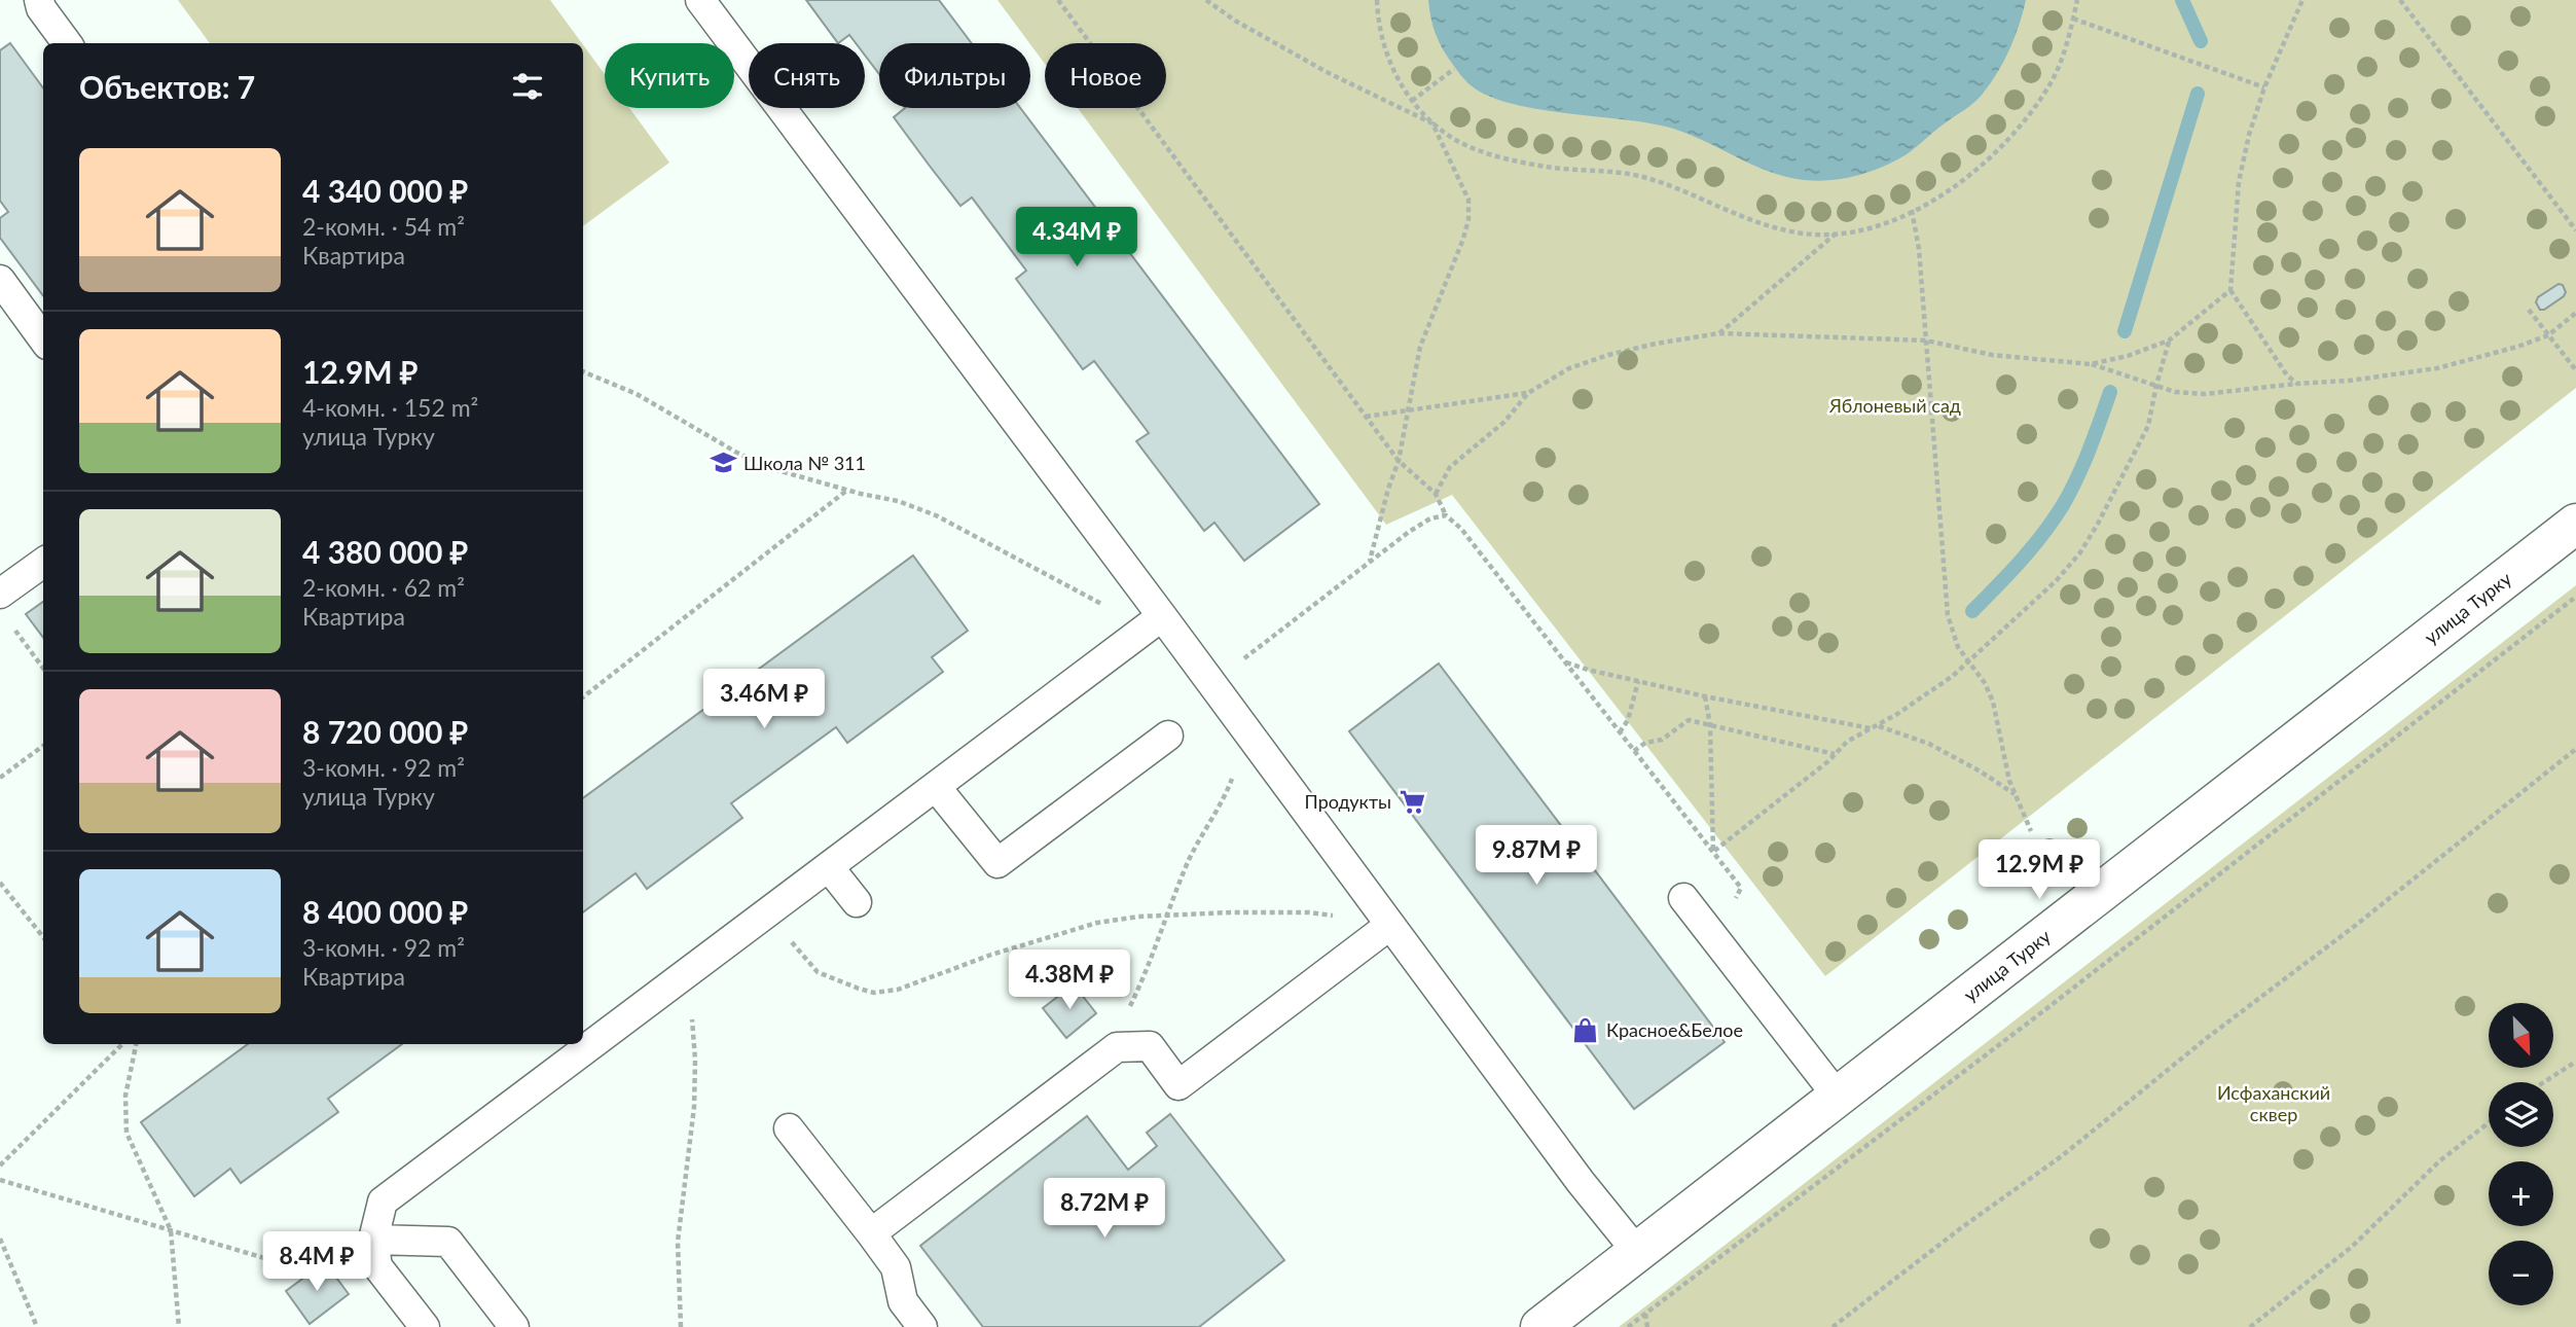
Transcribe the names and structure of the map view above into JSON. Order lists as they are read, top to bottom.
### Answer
{
  "streets": {
    "street": ["улица Турку"]
  },
  "parks": ["Яблоневый сад", "Исфаханский сквер"],
  "places": {
    "school or university": ["Школа № 311"],
    "supermarket": ["Продукты"],
    "shop": ["Красное&Белое"]
  },
  "north": "bottom right",
  "page": {
    "chip": [
      "Купить",
      "Снять",
      "Фильтры",
      "Новое"
    ],
    "heading": "Объектов: 7",
    "list": [
      {
        "name": "4 340 000 ₽",
        "note": "2-комн. · 54 m² · Квартира"
      },
      {
        "name": "12.9M ₽",
        "note": "4-комн. · 152 m² · улица Турку"
      },
      {
        "name": "4 380 000 ₽",
        "note": "2-комн. · 62 m² · Квартира"
      },
      {
        "name": "8 720 000 ₽",
        "note": "3-комн. · 92 m² · улица Турку"
      },
      {
        "name": "8 400 000 ₽",
        "note": "3-комн. · 92 m² · Квартира"
      }
    ],
    "price": [
      "4.34M ₽",
      "3.46M ₽",
      "9.87M ₽",
      "12.9M ₽",
      "4.38M ₽",
      "8.72M ₽",
      "8.4M ₽"
    ],
    "map_buttons": ["+", "−"]
  }
}
